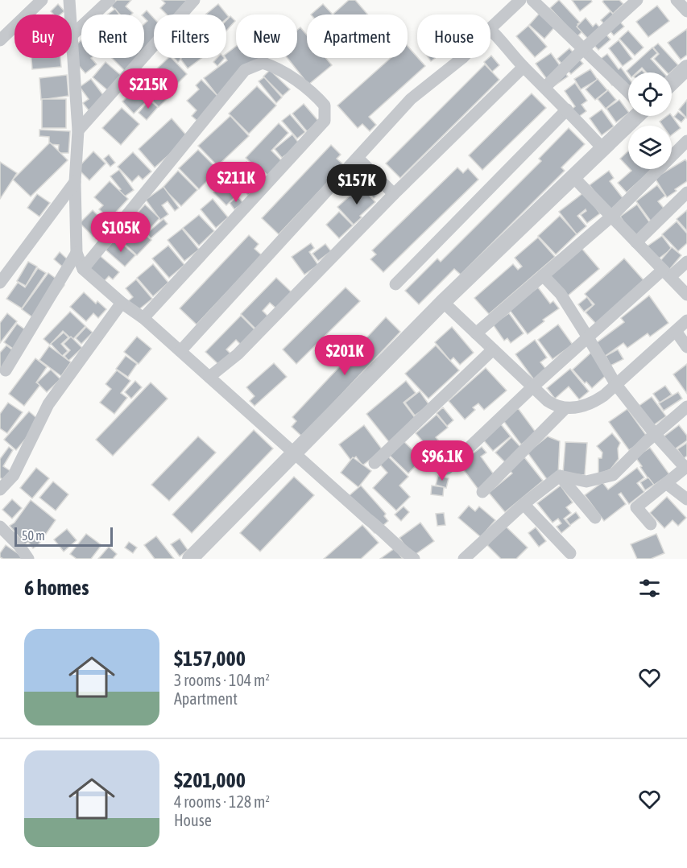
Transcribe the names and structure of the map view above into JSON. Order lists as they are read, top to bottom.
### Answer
{
  "scale_bar": "50 m",
  "page": {
    "chip": [
      "Buy",
      "Rent",
      "Filters",
      "New",
      "Apartment",
      "House"
    ],
    "price": [
      "$215K",
      "$211K",
      "$157K",
      "$105K",
      "$201K",
      "$96.1K"
    ],
    "scale": "50 m",
    "heading": "6 homes",
    "list": [
      {
        "name": "$157,000",
        "note": "3 rooms · 104 m² · Apartment"
      },
      {
        "name": "$201,000",
        "note": "4 rooms · 128 m² · House"
      }
    ]
  }
}
